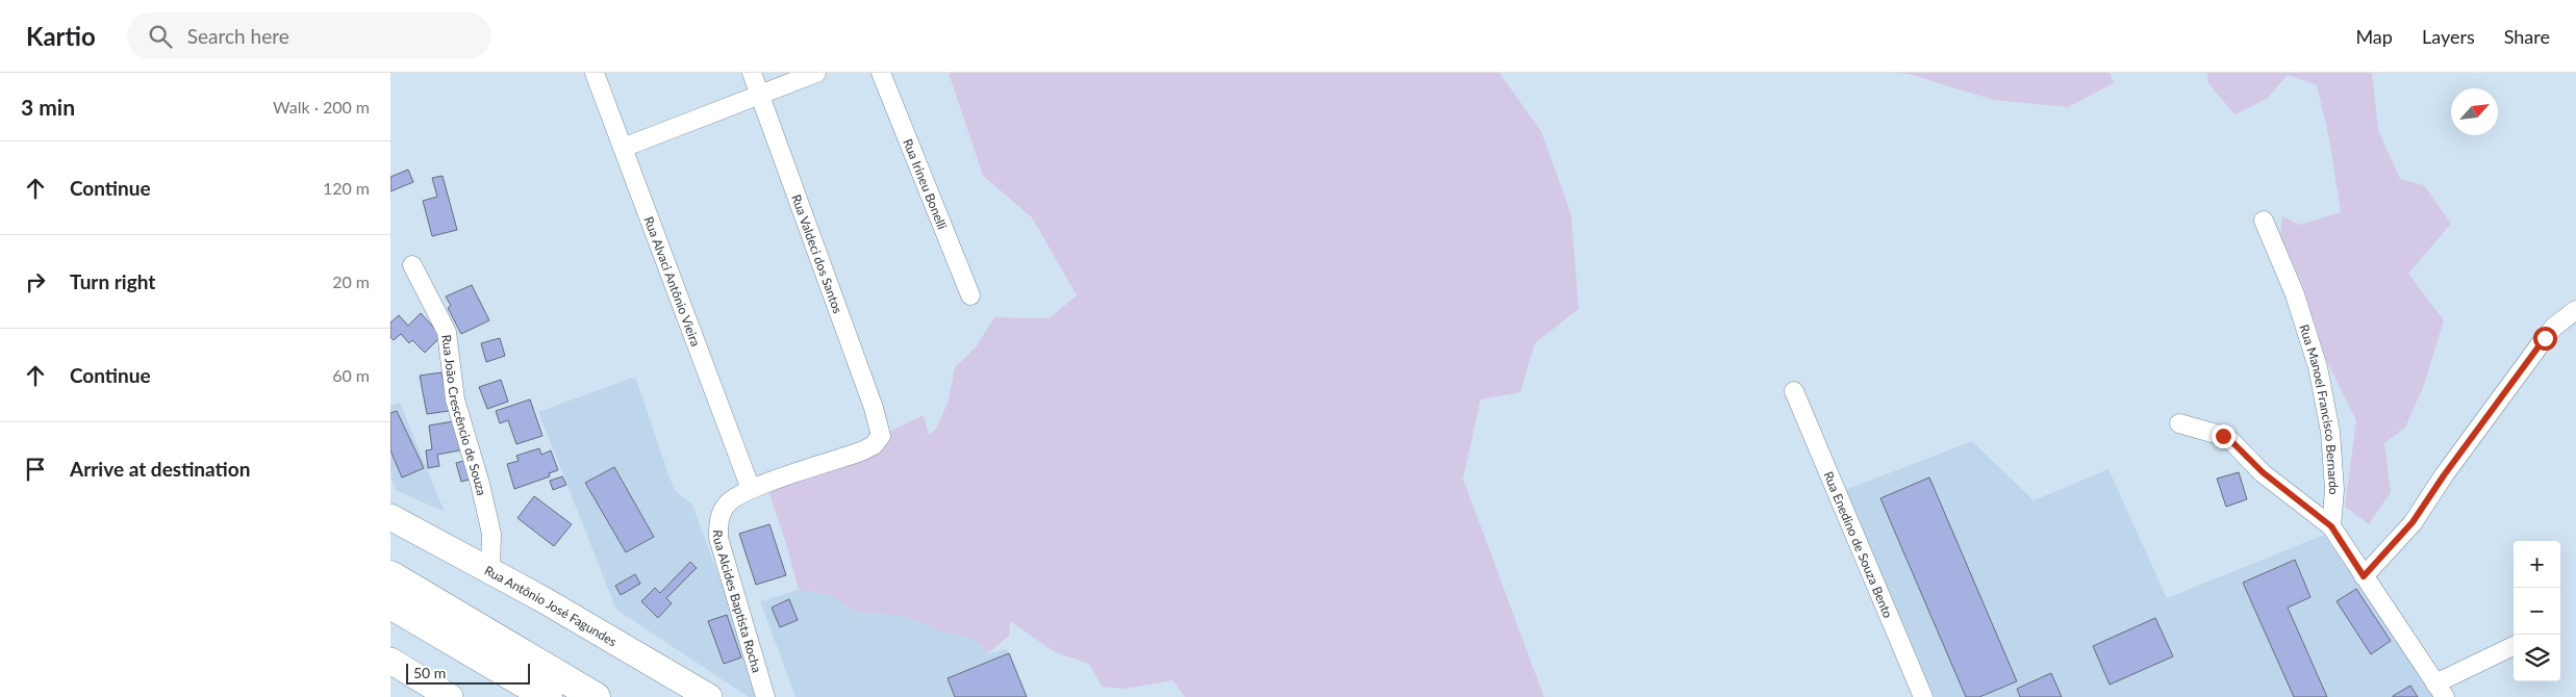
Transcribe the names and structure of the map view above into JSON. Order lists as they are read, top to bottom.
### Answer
{
  "streets": {
    "main road": ["Rua Antônio José Fagundes"],
    "street": [
      "Rua Irineu Bonelli",
      "Rua Valdeci dos Santos",
      "Rua Alvaci Antônio Vieira",
      "Rua Manoel Francisco Bernardo",
      "Rua João Crescêncio de Souza",
      "Rua Enedino de Souza Bento",
      "Rua Alcides Baptista Rocha"
    ]
  },
  "crossings": [
    ["Rua Valdeci dos Santos", "Rua Alcides Baptista Rocha"],
    ["Rua Alvaci Antônio Vieira", "Rua Alcides Baptista Rocha"],
    ["Rua João Crescêncio de Souza", "Rua Antônio José Fagundes"]
  ],
  "scale_bar": "50 m",
  "north": "top right",
  "page": {
    "header": "Kartio",
    "search": "Search here",
    "nav": ["Map", "Layers", "Share"],
    "heading": ["3 min", "Walk · 200 m"],
    "list": [
      ["Continue", "120 m"],
      ["Turn right", "20 m"],
      ["Continue", "60 m"],
      "Arrive at destination"
    ],
    "map_buttons": ["+", "−"],
    "scale": "50 m"
  }
}
